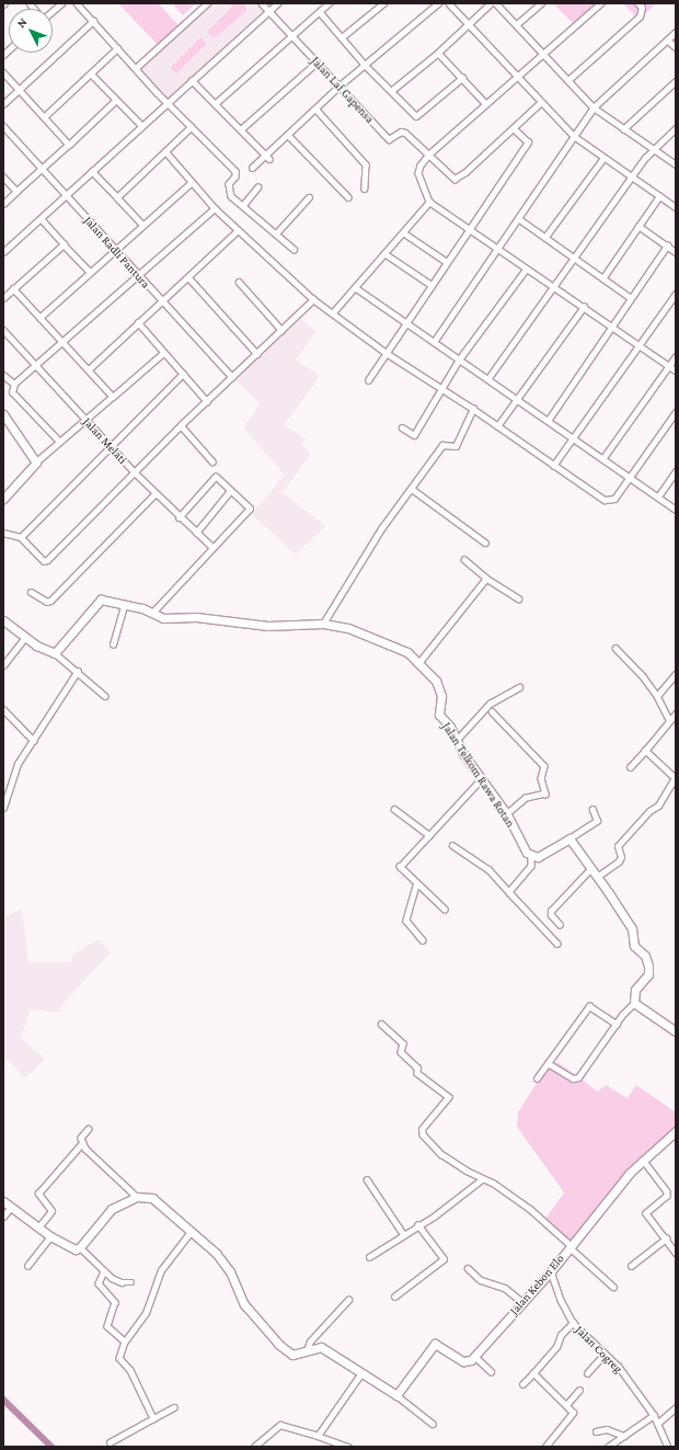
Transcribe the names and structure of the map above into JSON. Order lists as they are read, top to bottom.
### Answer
{
  "streets": {
    "street": [
      "Jalan Laf Gapensa",
      "Jalan Radli Pantura",
      "Jalan Melati",
      "Jalan Telkom Rawa Rotan",
      "Jalan Kebon Elo",
      "Jalan Cogreg"
    ]
  },
  "crossings": [
    ["Jalan Kebon Elo", "Jalan Cogreg"]
  ],
  "north": "top left"
}
